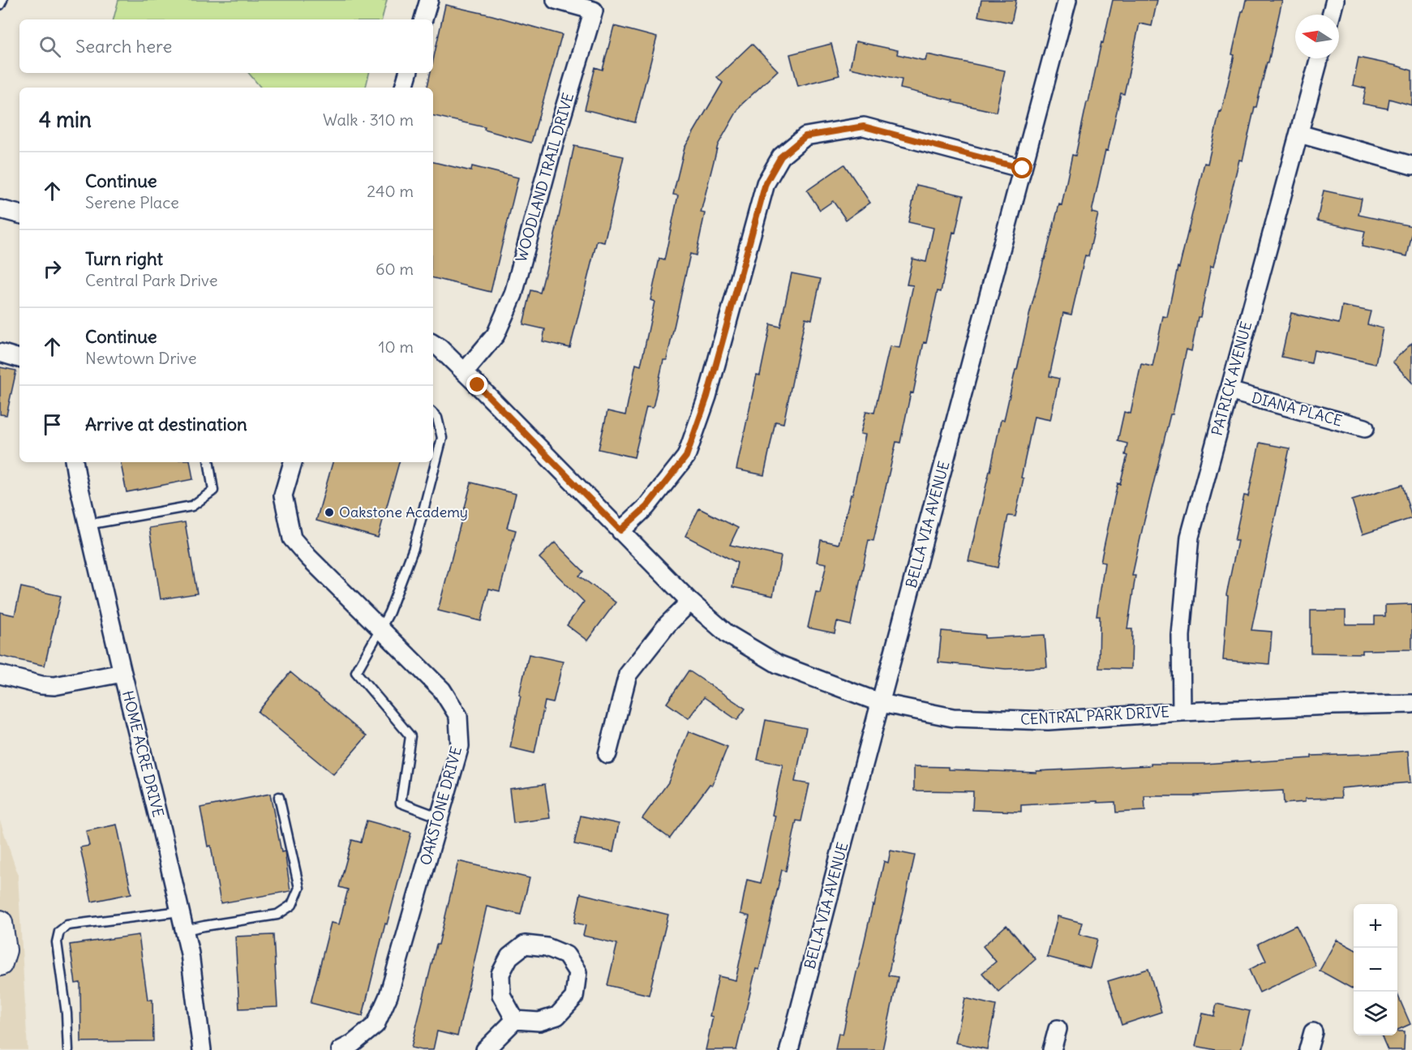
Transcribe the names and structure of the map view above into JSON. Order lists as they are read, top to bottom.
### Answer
{
  "streets": {
    "street": [
      "WOODLAND TRAIL DRIVE",
      "PATRICK AVENUE",
      "DIANA PLACE",
      "BELLA VIA AVENUE",
      "CENTRAL PARK DRIVE",
      "HOME ACRE DRIVE",
      "OAKSTONE DRIVE"
    ]
  },
  "crossings": [
    ["WOODLAND TRAIL DRIVE", "CENTRAL PARK DRIVE"],
    ["PATRICK AVENUE", "DIANA PLACE"],
    ["PATRICK AVENUE", "CENTRAL PARK DRIVE"],
    ["BELLA VIA AVENUE", "CENTRAL PARK DRIVE"]
  ],
  "places": ["Oakstone Academy"],
  "north": "left",
  "page": {
    "search": "Search here",
    "heading": ["4 min", "Walk · 310 m"],
    "list": [
      ["Continue", "Serene Place", "240 m"],
      ["Turn right", "Central Park Drive", "60 m"],
      ["Continue", "Newtown Drive", "10 m"],
      "Arrive at destination"
    ],
    "map_buttons": ["+", "−"]
  }
}
